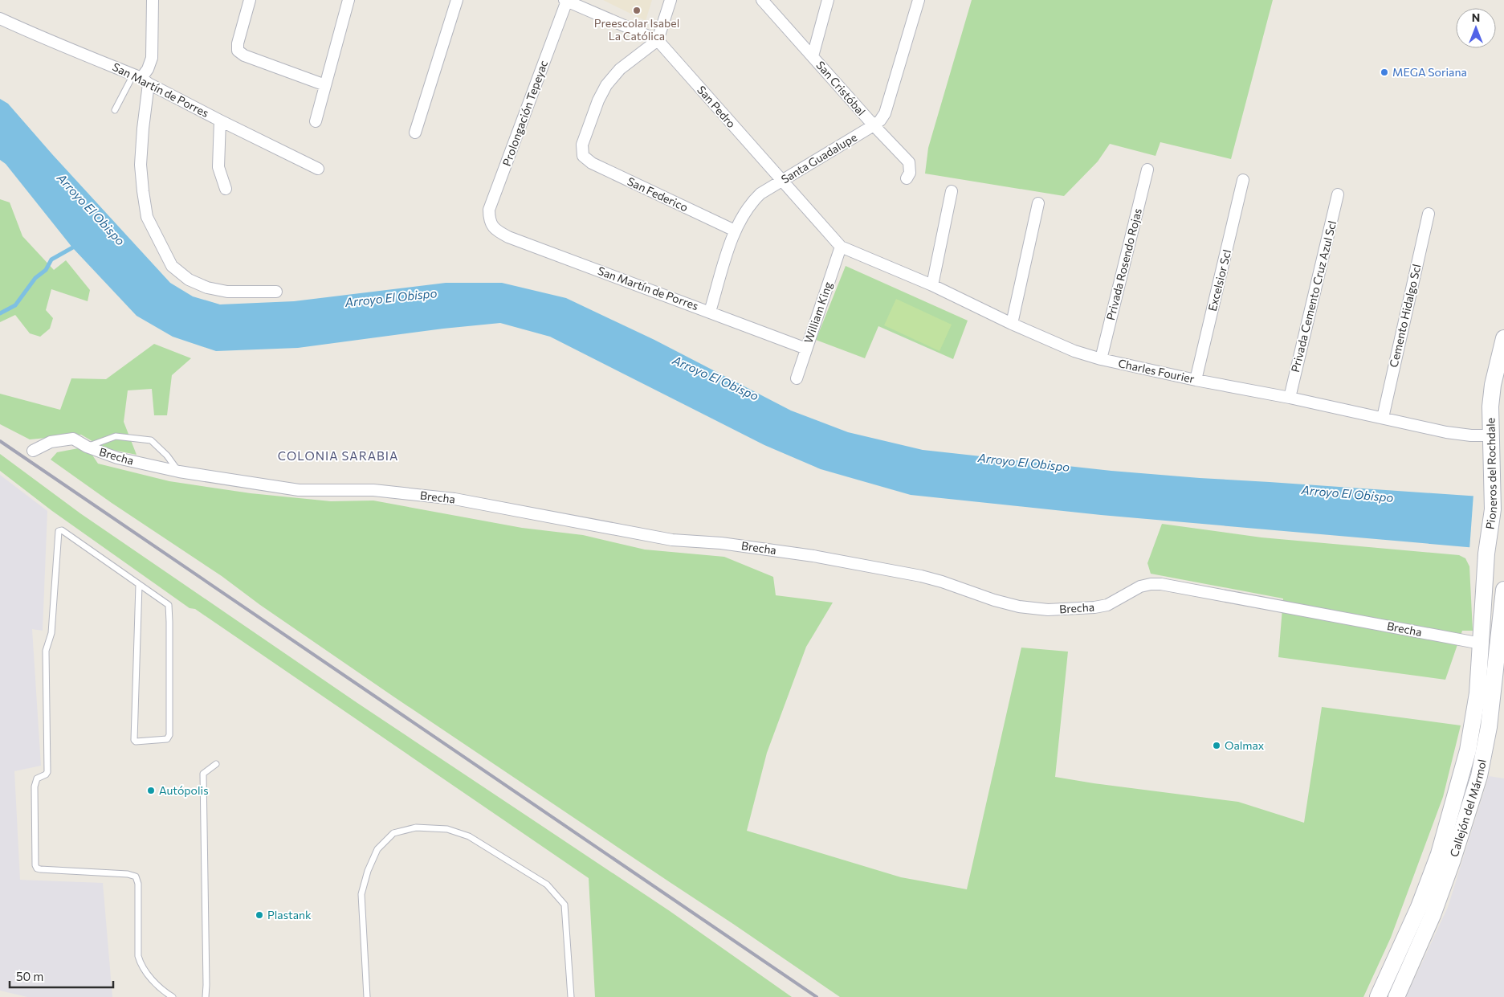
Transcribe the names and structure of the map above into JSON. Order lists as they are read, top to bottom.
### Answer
{
  "streets": {
    "street": [
      "San Cristóbal",
      "San Martín de Porres",
      "San Pedro",
      "Prolongación Tepeyac",
      "Santa Guadalupe",
      "San Federico",
      "Privada Rosendo Rojas",
      "Excelsior Scl",
      "Privada Cemento Cruz Azul Scl",
      "William King",
      "Cemento Hidalgo Scl",
      "Charles Fourier",
      "Brecha",
      "Pioneros del Rochdale",
      "Callejón del Mármol"
    ]
  },
  "crossings": [
    ["San Cristóbal", "Santa Guadalupe"],
    ["San Martín de Porres", "Prolongación Tepeyac"],
    ["San Martín de Porres", "Santa Guadalupe"],
    ["San Martín de Porres", "William King"],
    ["San Pedro", "Prolongación Tepeyac"],
    ["San Pedro", "Santa Guadalupe"],
    ["San Pedro", "San Federico"],
    ["San Pedro", "William King"],
    ["San Pedro", "Charles Fourier"],
    ["Santa Guadalupe", "San Federico"],
    ["Privada Rosendo Rojas", "Charles Fourier"],
    ["Excelsior Scl", "Charles Fourier"],
    ["Privada Cemento Cruz Azul Scl", "Charles Fourier"],
    ["William King", "Charles Fourier"],
    ["Cemento Hidalgo Scl", "Charles Fourier"],
    ["Charles Fourier", "Pioneros del Rochdale"],
    ["Brecha", "Callejón del Mármol"],
    ["Pioneros del Rochdale", "Callejón del Mármol"]
  ],
  "districts": ["COLONIA SARABIA"],
  "water": ["Arroyo El Obispo"],
  "places": [
    "Preescolar Isabel La Católica",
    "MEGA Soriana",
    "Oalmax",
    "Autópolis",
    "Plastank"
  ],
  "scale_bar": "50 m",
  "north": "top"
}
